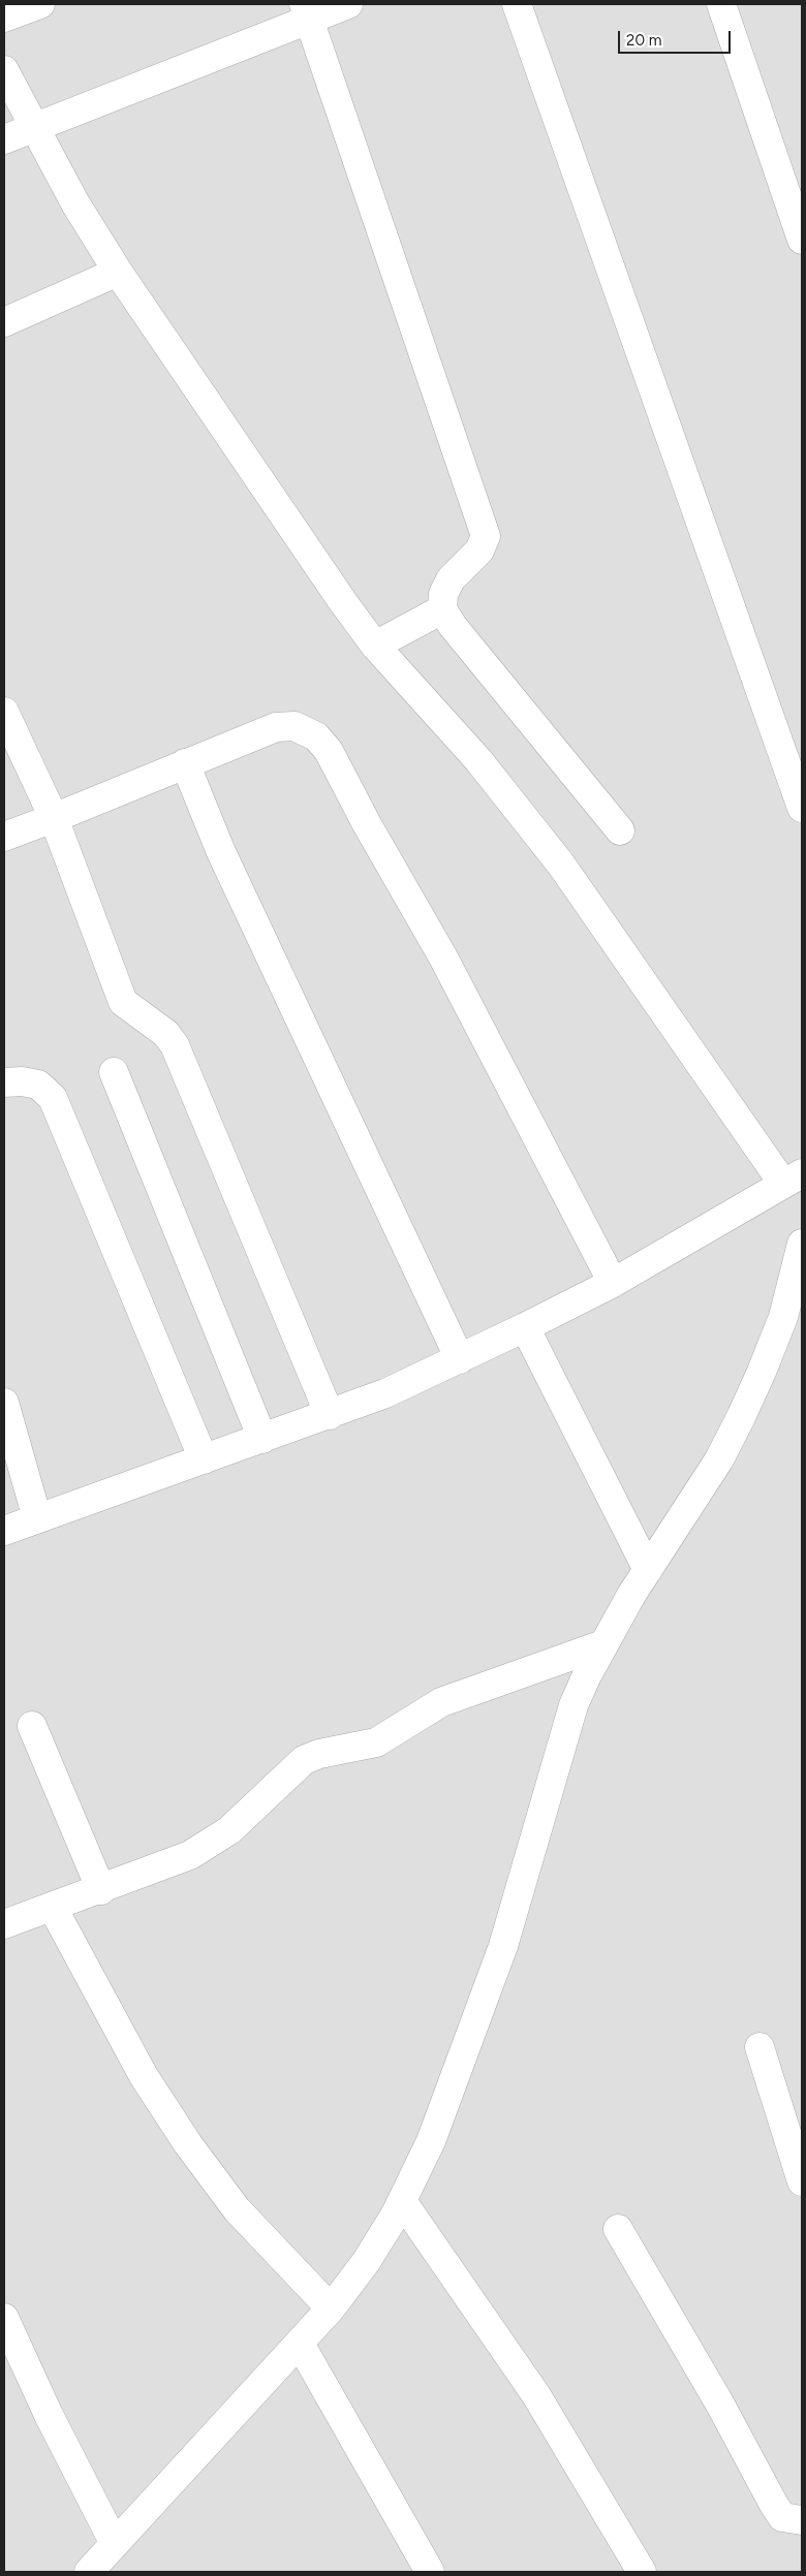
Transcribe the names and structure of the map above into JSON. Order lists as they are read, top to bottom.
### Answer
{
  "scale_bar": "20 m"
}
